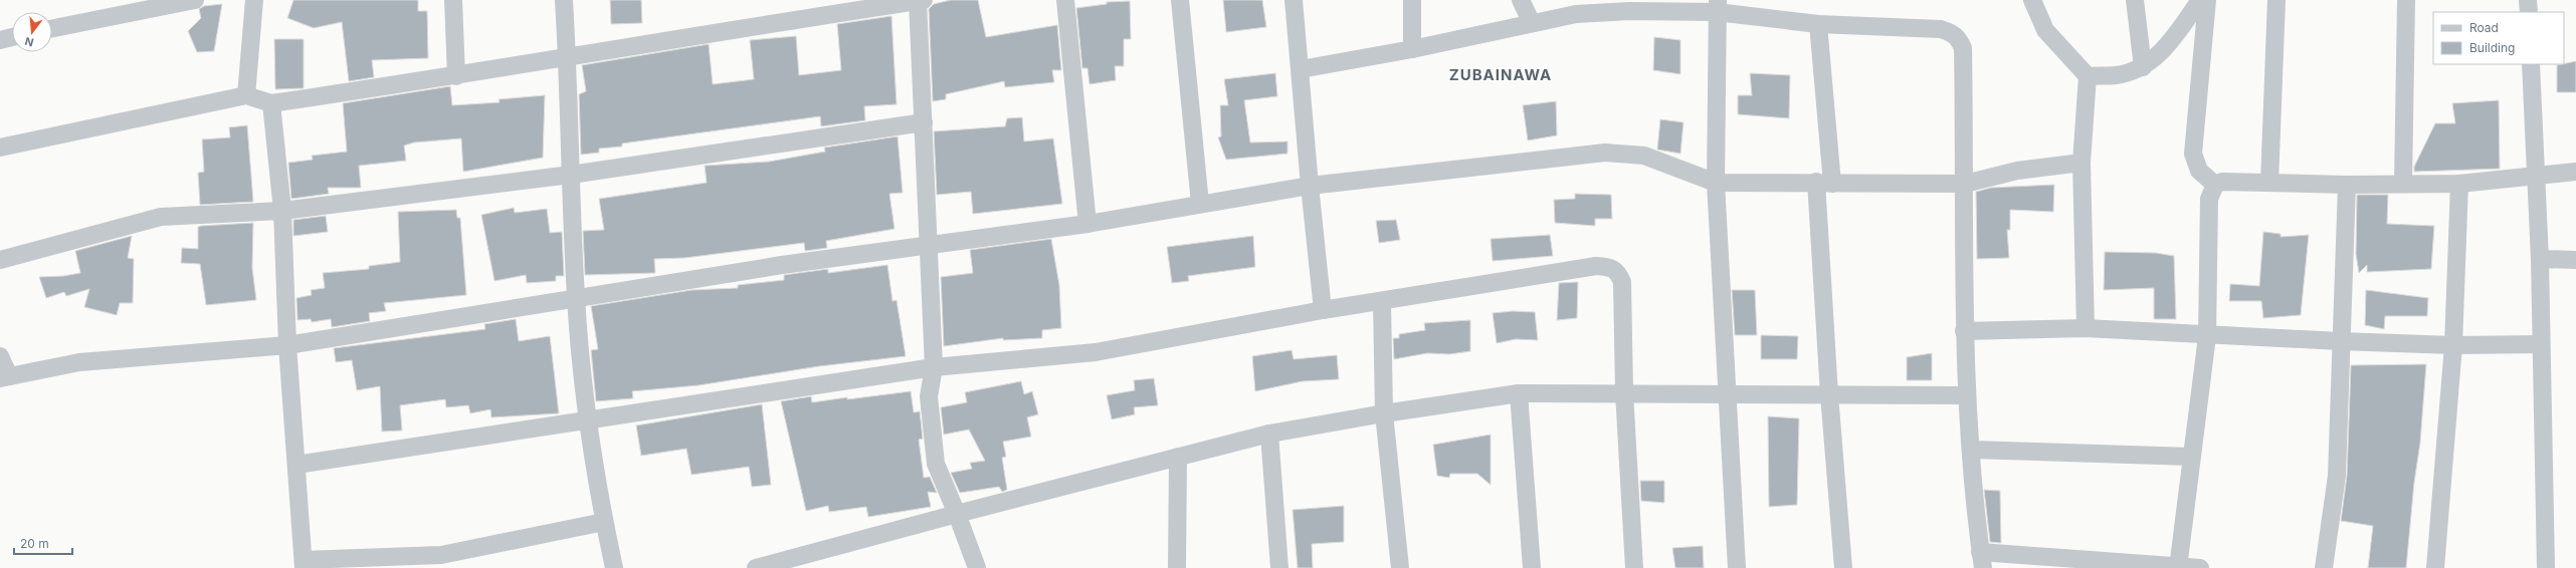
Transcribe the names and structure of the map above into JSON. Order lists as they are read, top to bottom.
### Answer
{
  "districts": ["ZUBAINAWA"],
  "legend": ["Road", "Building"],
  "scale_bar": "20 m",
  "north": "bottom"
}
